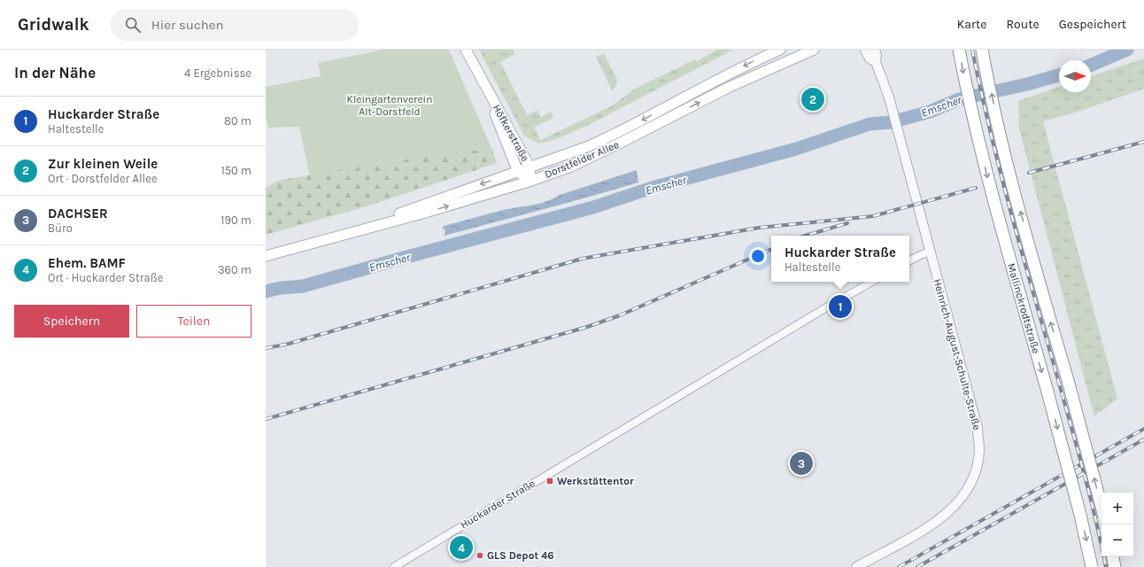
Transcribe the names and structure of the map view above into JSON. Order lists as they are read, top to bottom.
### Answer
{
  "streets": {
    "highway": ["Mallinckrodtstraße"],
    "main road": ["Höfkerstraße", "Dorstfelder Allee"],
    "street": ["Heinrich-August-Schulte-Straße", "Huckarder Straße"]
  },
  "crossings": [
    ["Höfkerstraße", "Dorstfelder Allee"]
  ],
  "water": ["Emscher"],
  "parks": ["Kleingartenverein Alt-Dorstfeld"],
  "places": {
    "transit": ["Werkstättentor"],
    "other": ["GLS Depot 46"]
  },
  "north": "right",
  "page": {
    "header": "Gridwalk",
    "search": "Hier suchen",
    "nav": ["Karte", "Route", "Gespeichert"],
    "heading": ["In der Nähe", "4 Ergebnisse"],
    "pins": [
      "2",
      "1",
      "3",
      "4"
    ],
    "list": [
      {
        "mark": "1",
        "name": "Huckarder Straße",
        "note": "Haltestelle",
        "value": "80 m"
      },
      {
        "mark": "2",
        "name": "Zur kleinen Weile",
        "note": "Ort · Dorstfelder Allee",
        "value": "150 m"
      },
      {
        "mark": "3",
        "name": "DACHSER",
        "note": "Büro",
        "value": "190 m"
      },
      {
        "mark": "4",
        "name": "Ehem. BAMF",
        "note": "Ort · Huckarder Straße",
        "value": "360 m"
      }
    ],
    "popup": ["Huckarder Straße", "Haltestelle"],
    "buttons": ["Speichern", "Teilen"],
    "map_buttons": ["+", "−"]
  }
}
